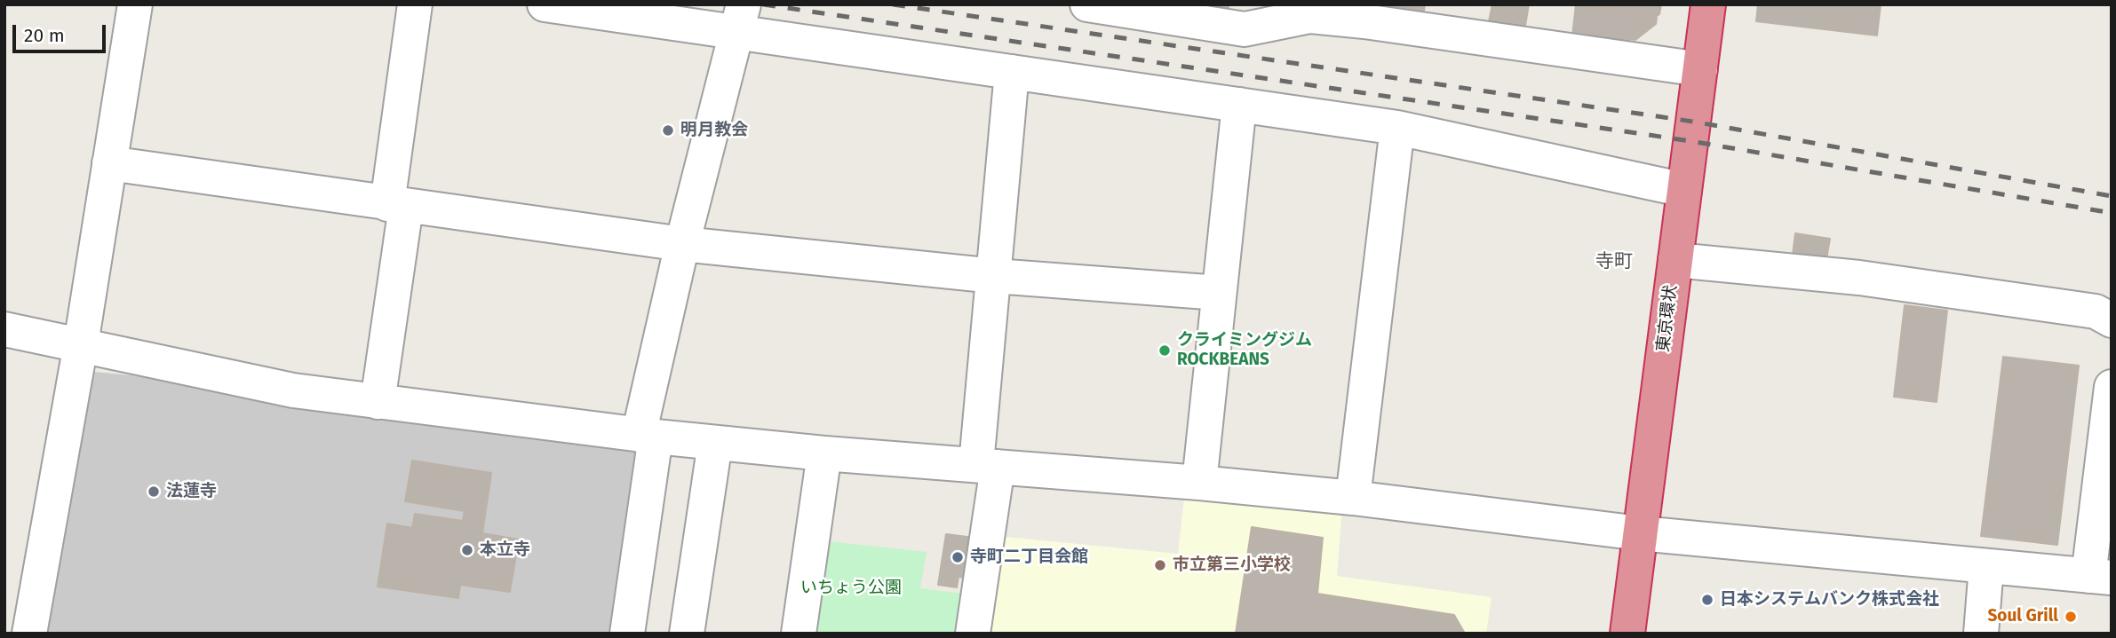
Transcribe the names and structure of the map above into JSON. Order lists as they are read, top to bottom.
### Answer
{
  "streets": {
    "highway": ["東京環状"]
  },
  "districts": ["寺町"],
  "parks": ["いちょう公園"],
  "places": [
    "明月教会",
    "クライミングジム ROCKBEANS",
    "法蓮寺",
    "本立寺",
    "寺町二丁目会館",
    "市立第三小学校",
    "日本システムバンク株式会社",
    "Soul Grill"
  ],
  "scale_bar": "20 m"
}
